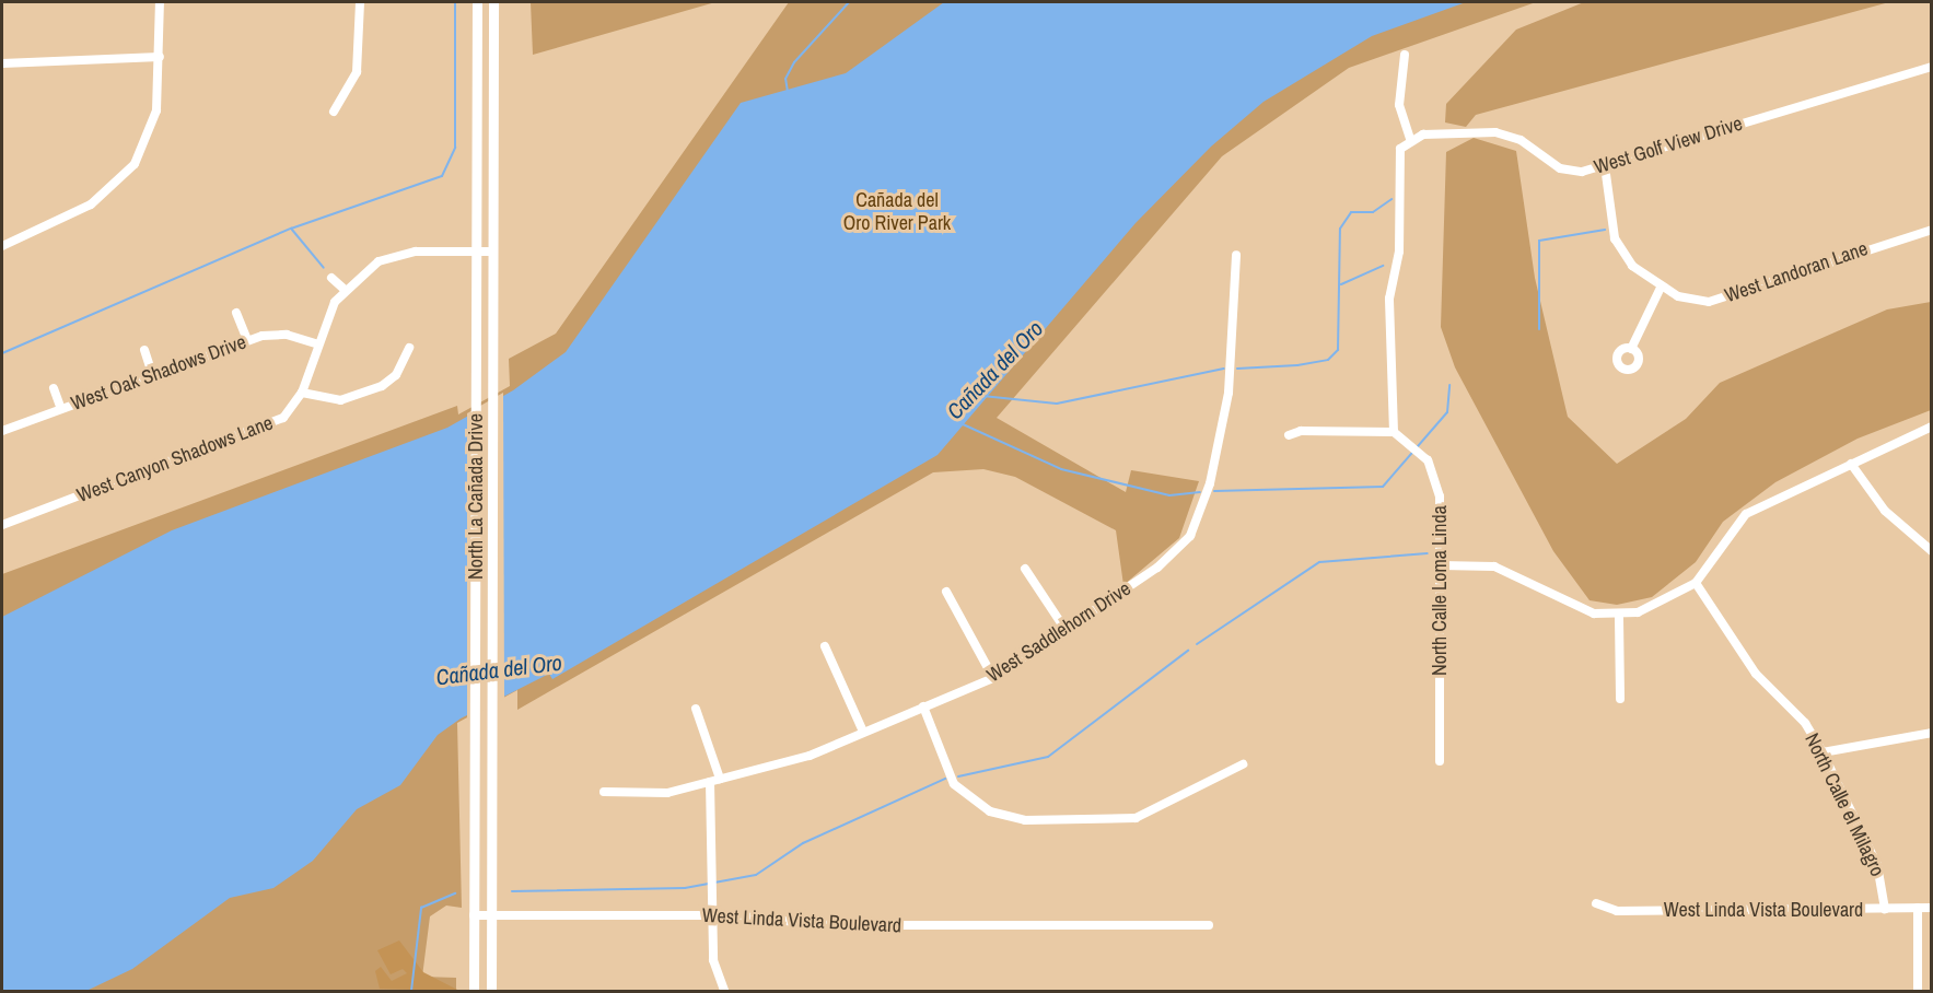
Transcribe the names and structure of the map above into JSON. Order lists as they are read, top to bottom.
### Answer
{
  "streets": {
    "main road": ["North La Cañada Drive"],
    "street": [
      "West Golf View Drive",
      "West Landoran Lane",
      "West Oak Shadows Drive",
      "West Canyon Shadows Lane",
      "North Calle Loma Linda",
      "West Saddlehorn Drive",
      "North Calle el Milagro",
      "West Linda Vista Boulevard"
    ]
  },
  "crossings": [
    ["West Golf View Drive", "West Landoran Lane"],
    ["West Oak Shadows Drive", "West Canyon Shadows Lane"],
    ["North La Cañada Drive", "West Linda Vista Boulevard"],
    ["North Calle el Milagro", "West Linda Vista Boulevard"]
  ],
  "water": ["Cañada del Oro"],
  "parks": ["Cañada del Oro River Park"]
}
